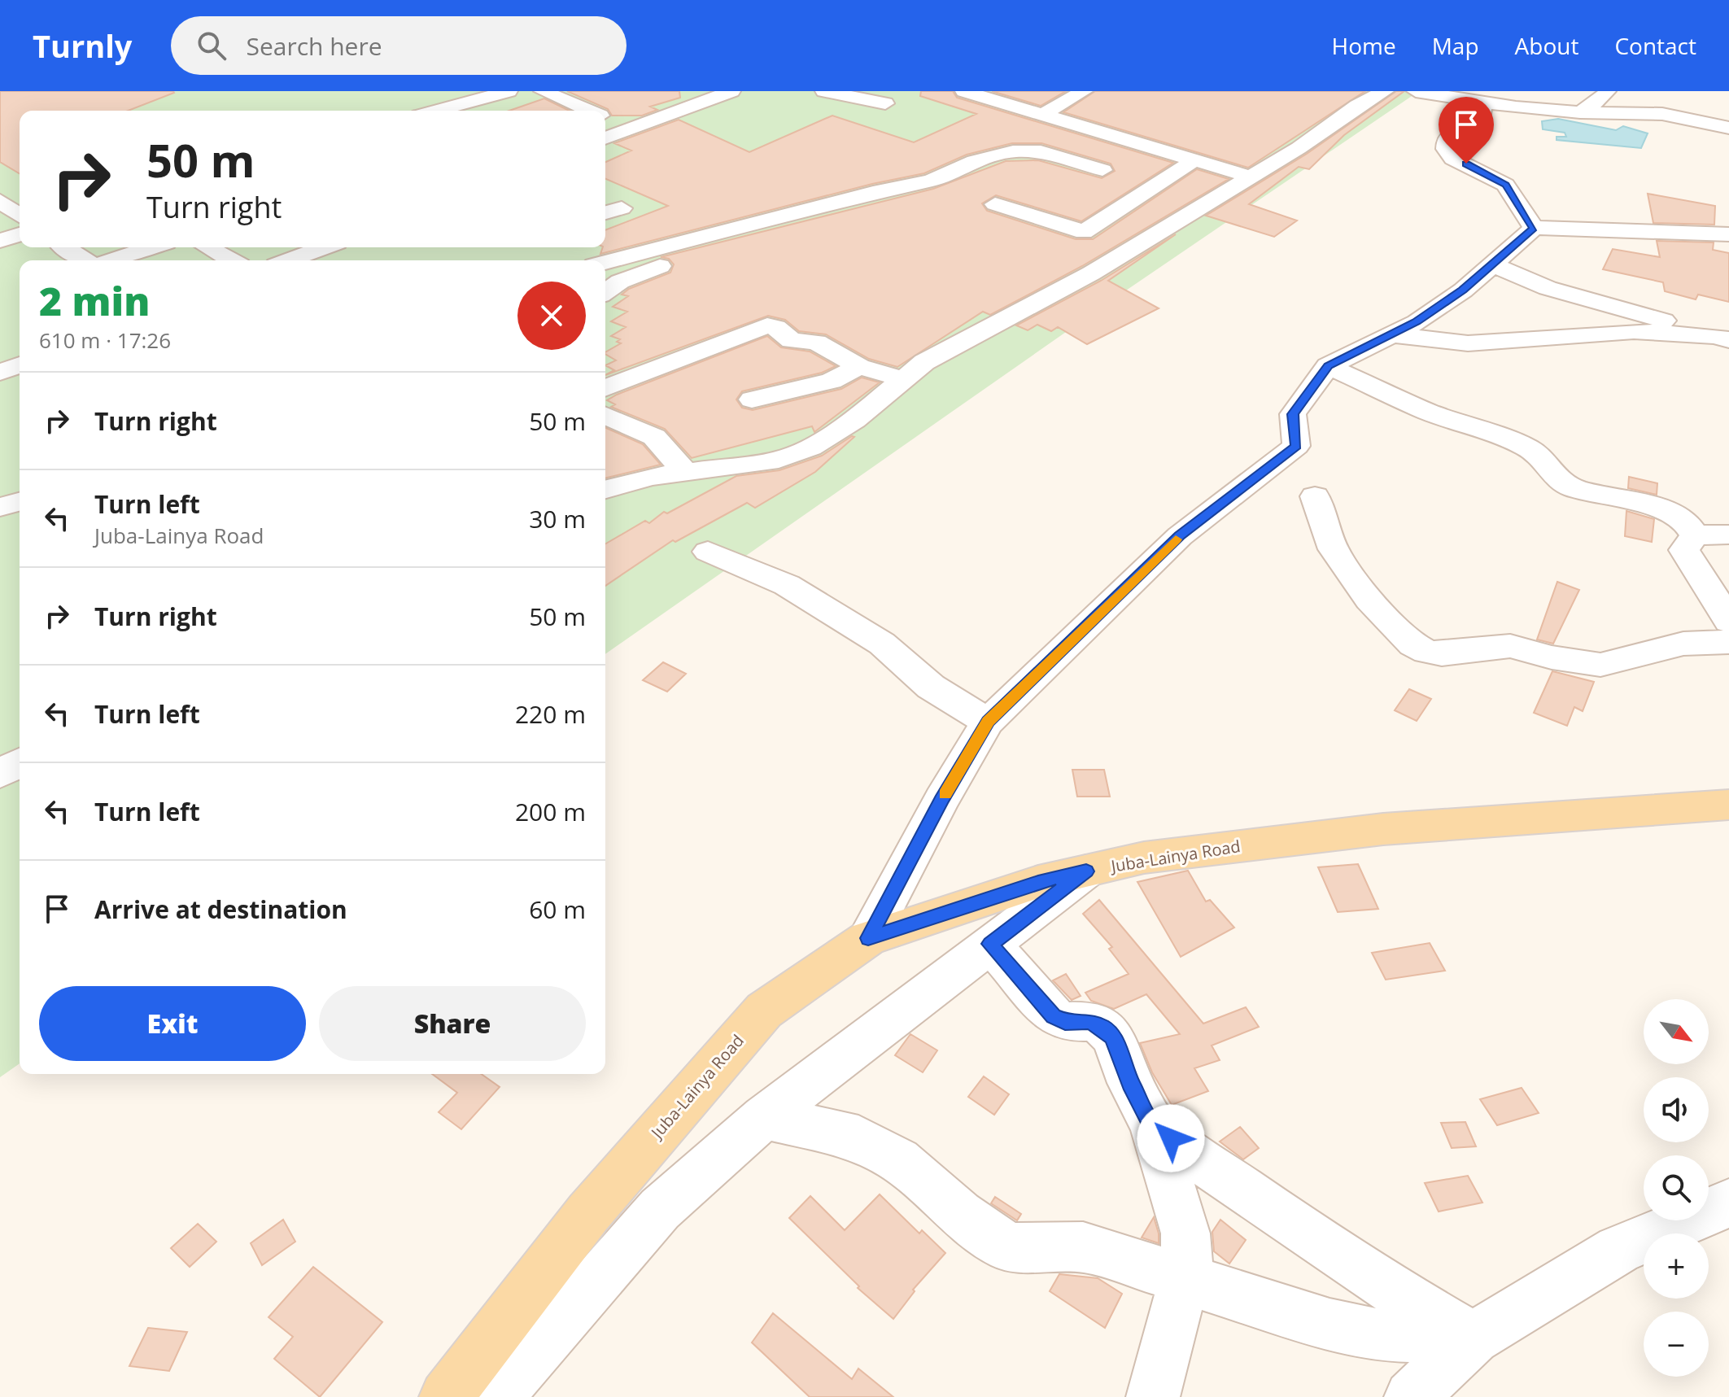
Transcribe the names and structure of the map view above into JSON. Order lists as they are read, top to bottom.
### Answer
{
  "streets": {
    "main road": ["Juba-Lainya Road"]
  },
  "north": "bottom right",
  "page": {
    "header": "Turnly",
    "search": "Search here",
    "nav": [
      "Home",
      "Map",
      "About",
      "Contact"
    ],
    "turn": ["50 m", "Turn right"],
    "heading": ["2 min", "610 m · 17:26"],
    "list": [
      {
        "name": "Turn right",
        "value": "50 m"
      },
      {
        "name": "Turn left",
        "note": "Juba-Lainya Road",
        "value": "30 m"
      },
      {
        "name": "Turn right",
        "value": "50 m"
      },
      {
        "name": "Turn left",
        "value": "220 m"
      },
      {
        "name": "Turn left",
        "value": "200 m"
      },
      {
        "name": "Arrive at destination",
        "value": "60 m"
      }
    ],
    "buttons": ["Exit", "Share"],
    "map_buttons": ["+", "−"]
  }
}
